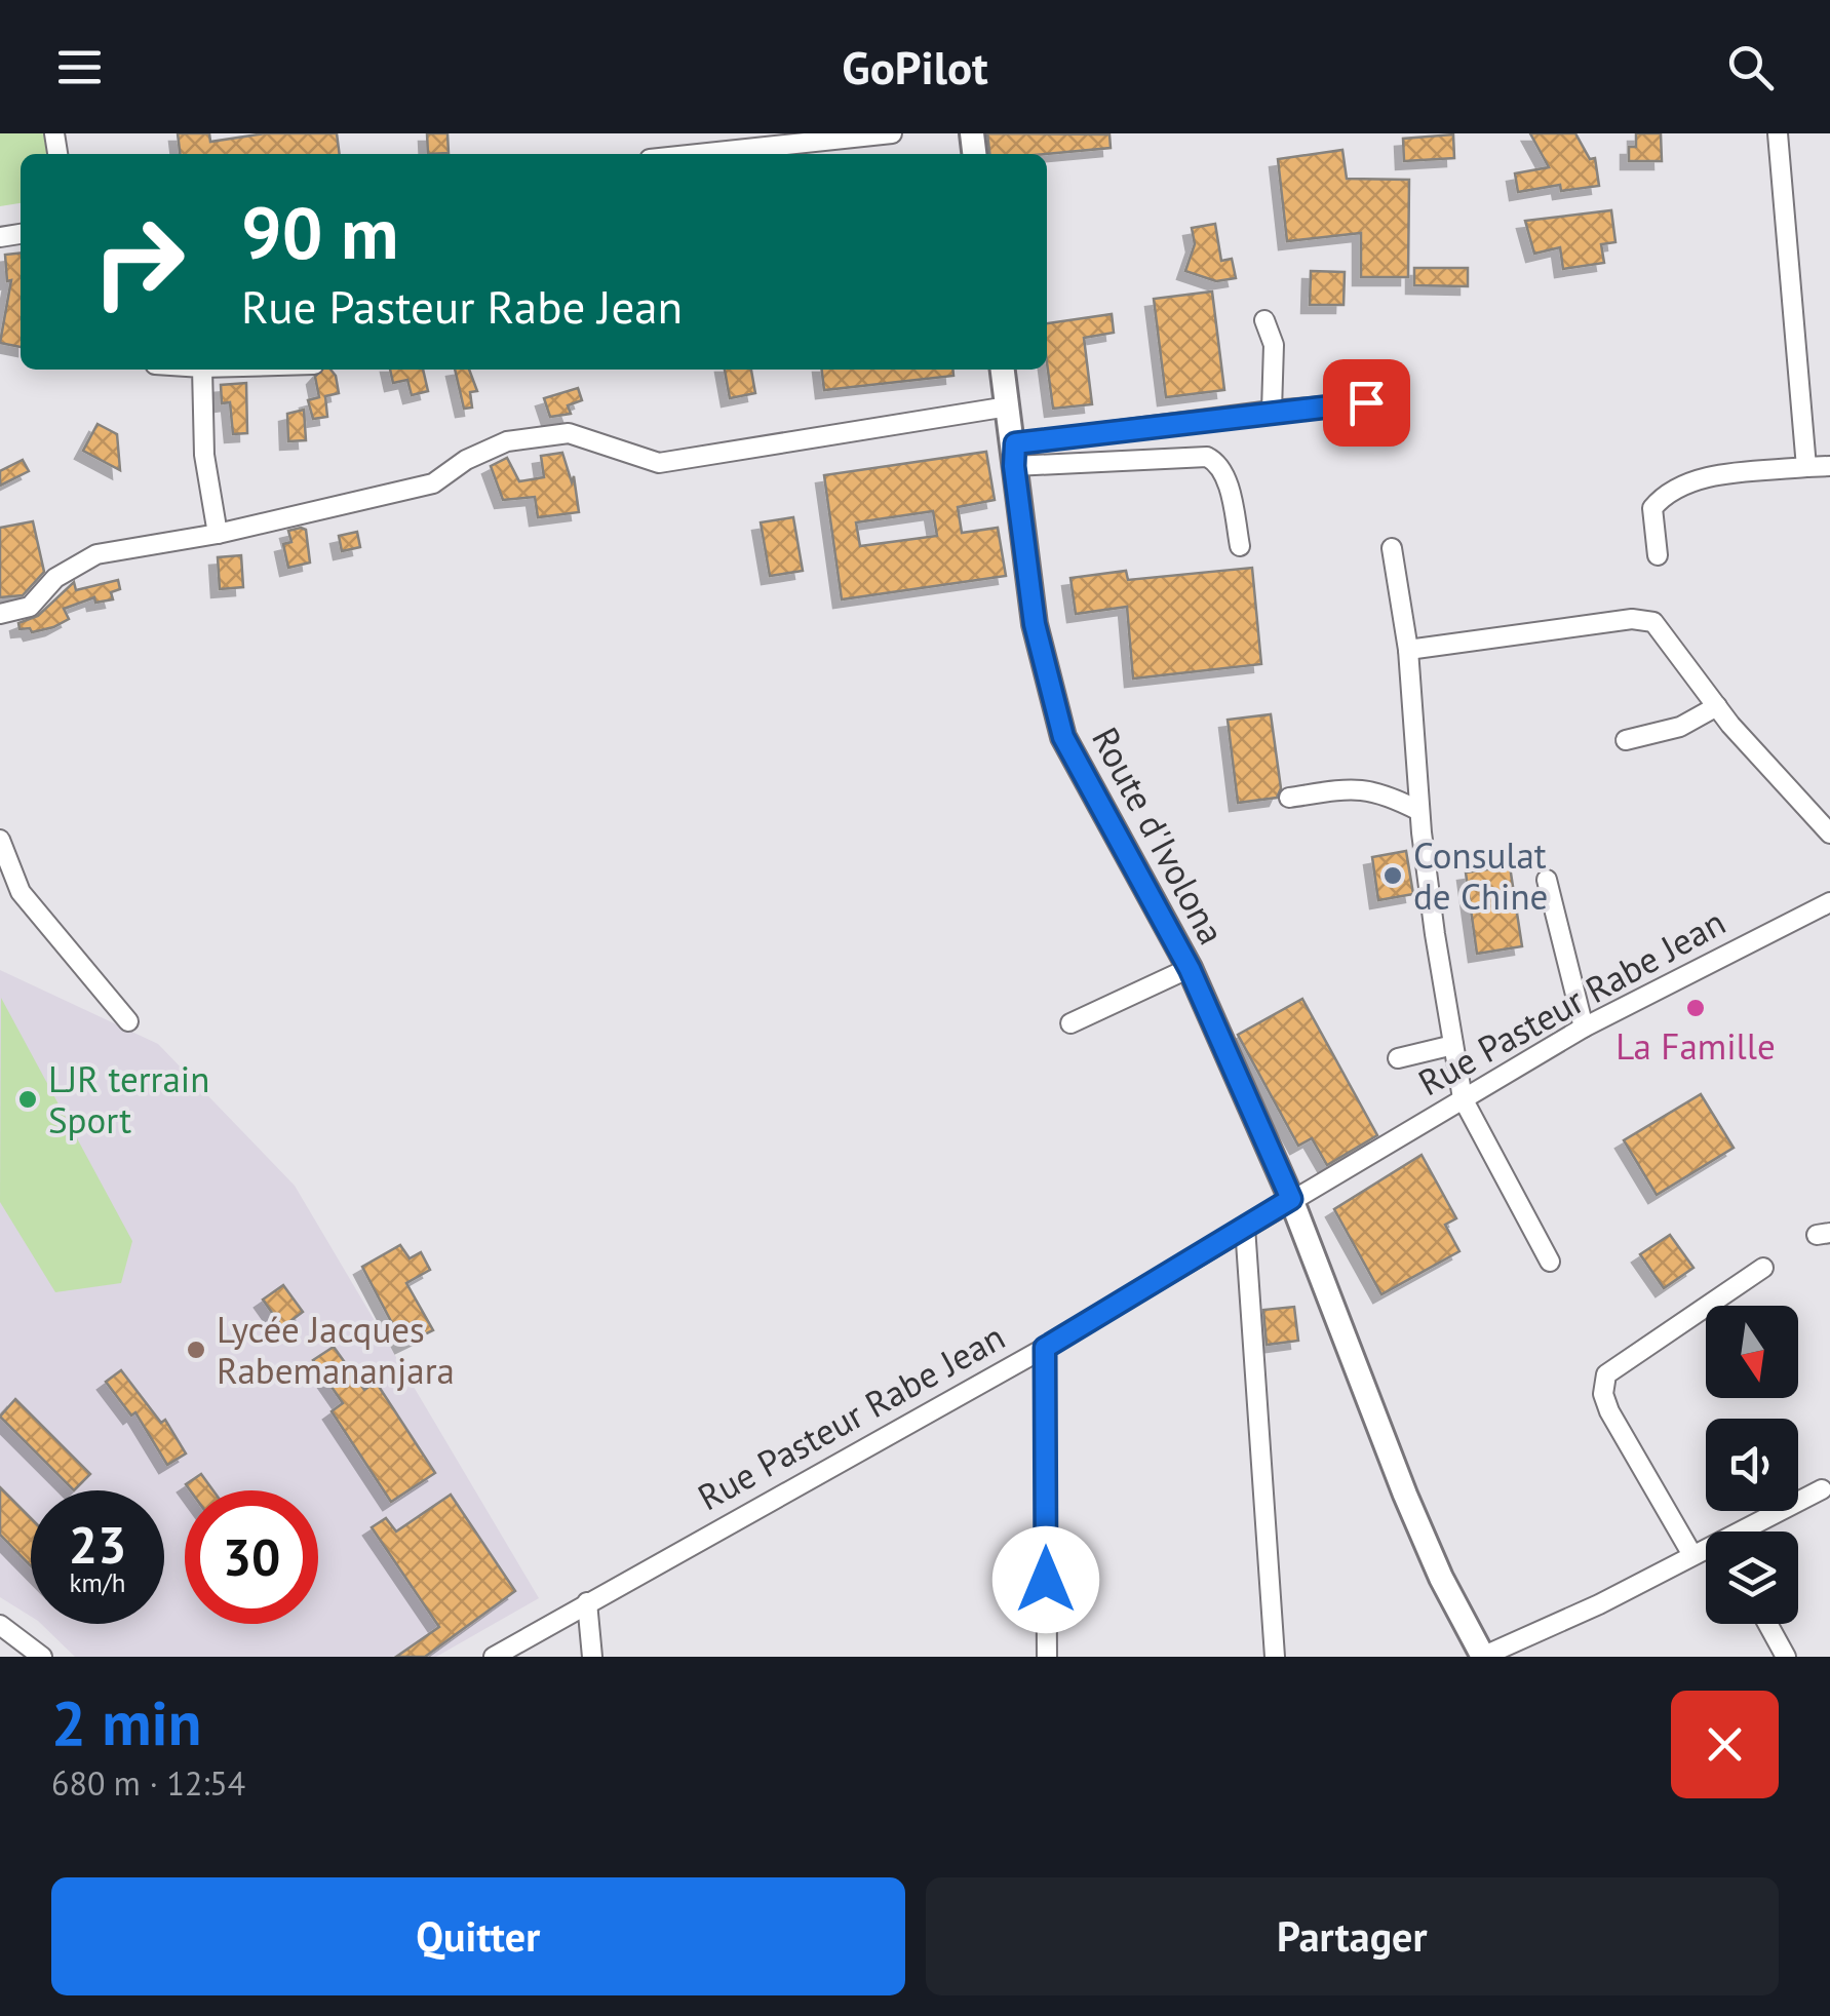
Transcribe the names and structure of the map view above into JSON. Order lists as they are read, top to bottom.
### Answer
{
  "streets": {
    "main road": ["Route d'Ivolona"],
    "street": ["Rue Pasteur Rabe Jean"]
  },
  "crossings": [
    ["Route d'Ivolona", "Rue Pasteur Rabe Jean"]
  ],
  "places": [
    "Consulat de Chine",
    "La Famille",
    "LJR terrain Sport",
    "Lycée Jacques Rabemananjara"
  ],
  "north": "bottom",
  "page": {
    "header": "GoPilot",
    "turn": ["90 m", "Rue Pasteur Rabe Jean"],
    "speed": "23 km/h",
    "limit": "30",
    "heading": ["2 min", "680 m · 12:54"],
    "buttons": ["Quitter", "Partager"]
  }
}
